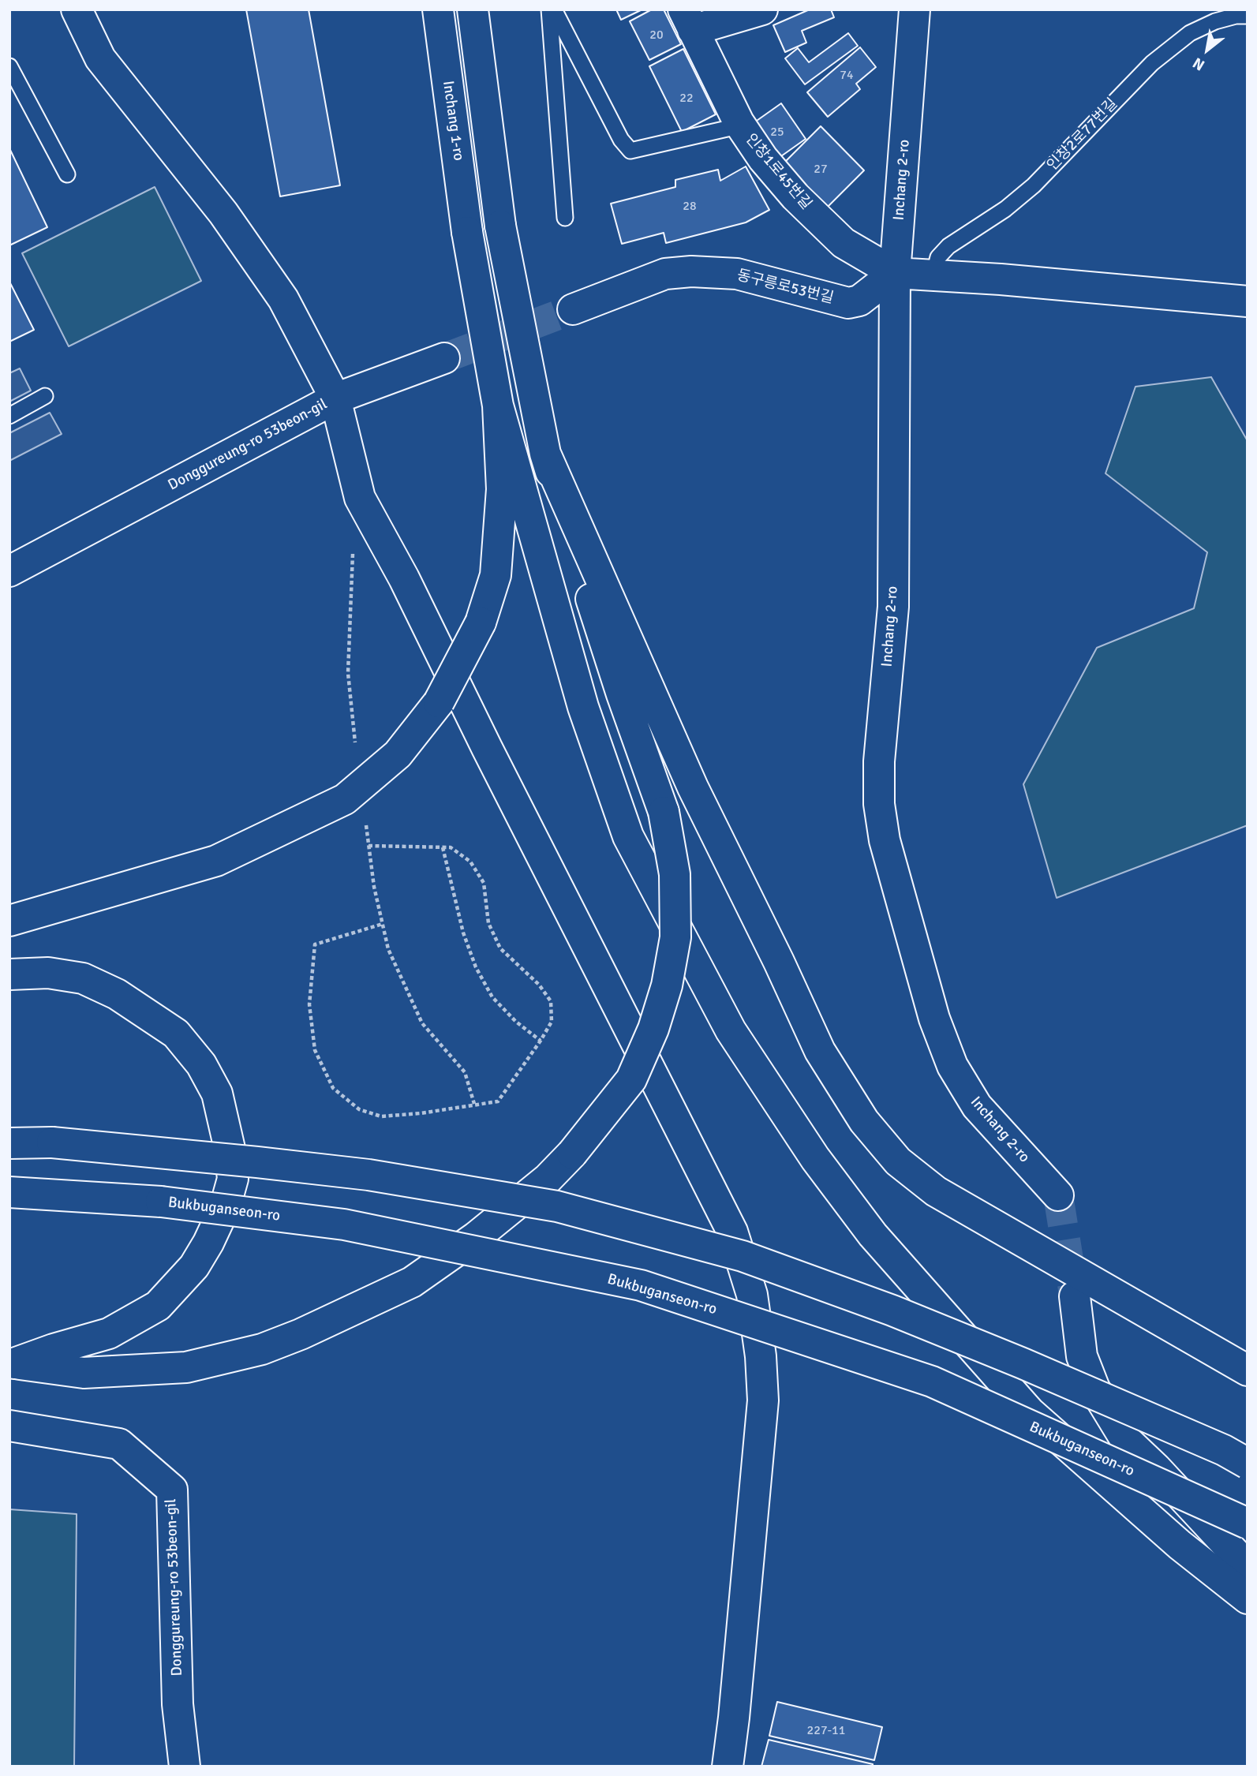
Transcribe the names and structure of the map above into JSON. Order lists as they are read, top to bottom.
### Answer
{
  "streets": {
    "main road": [
      "Inchang 1-ro",
      "인창1로45번길",
      "Inchang 2-ro",
      "동구릉로53번길",
      "Donggureung-ro 53beon-gil",
      "Bukbuganseon-ro"
    ],
    "lane": ["인창2로77번길"]
  },
  "crossings": [
    ["인창1로45번길", "Inchang 2-ro"],
    ["인창1로45번길", "동구릉로53번길"],
    ["Inchang 2-ro", "동구릉로53번길"]
  ],
  "house_numbers": [
    "20",
    "74",
    "22",
    "25",
    "27",
    "28",
    "227-11"
  ],
  "north": "bottom left"
}
